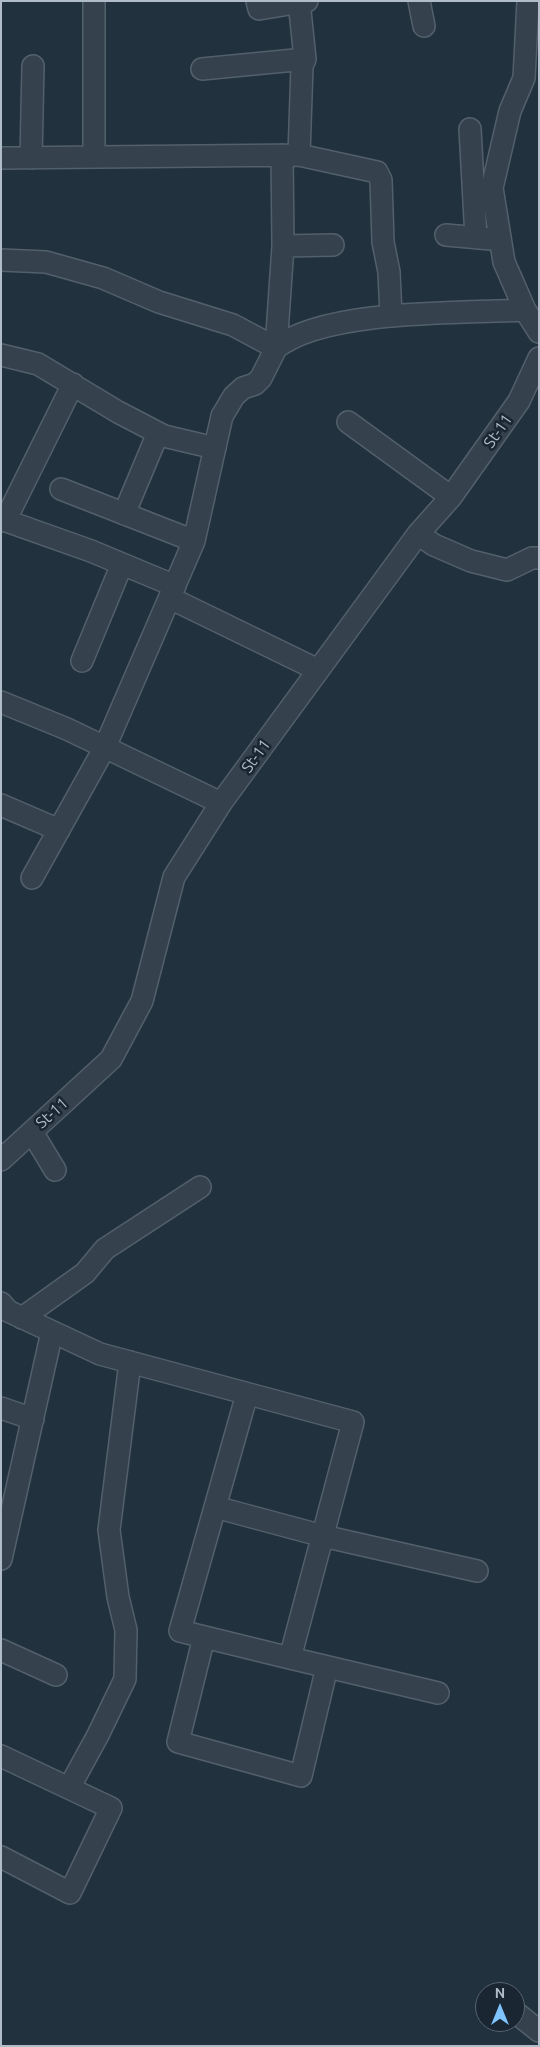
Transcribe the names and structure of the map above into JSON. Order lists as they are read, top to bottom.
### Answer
{
  "streets": {
    "street": ["St-11"]
  },
  "north": "top"
}
